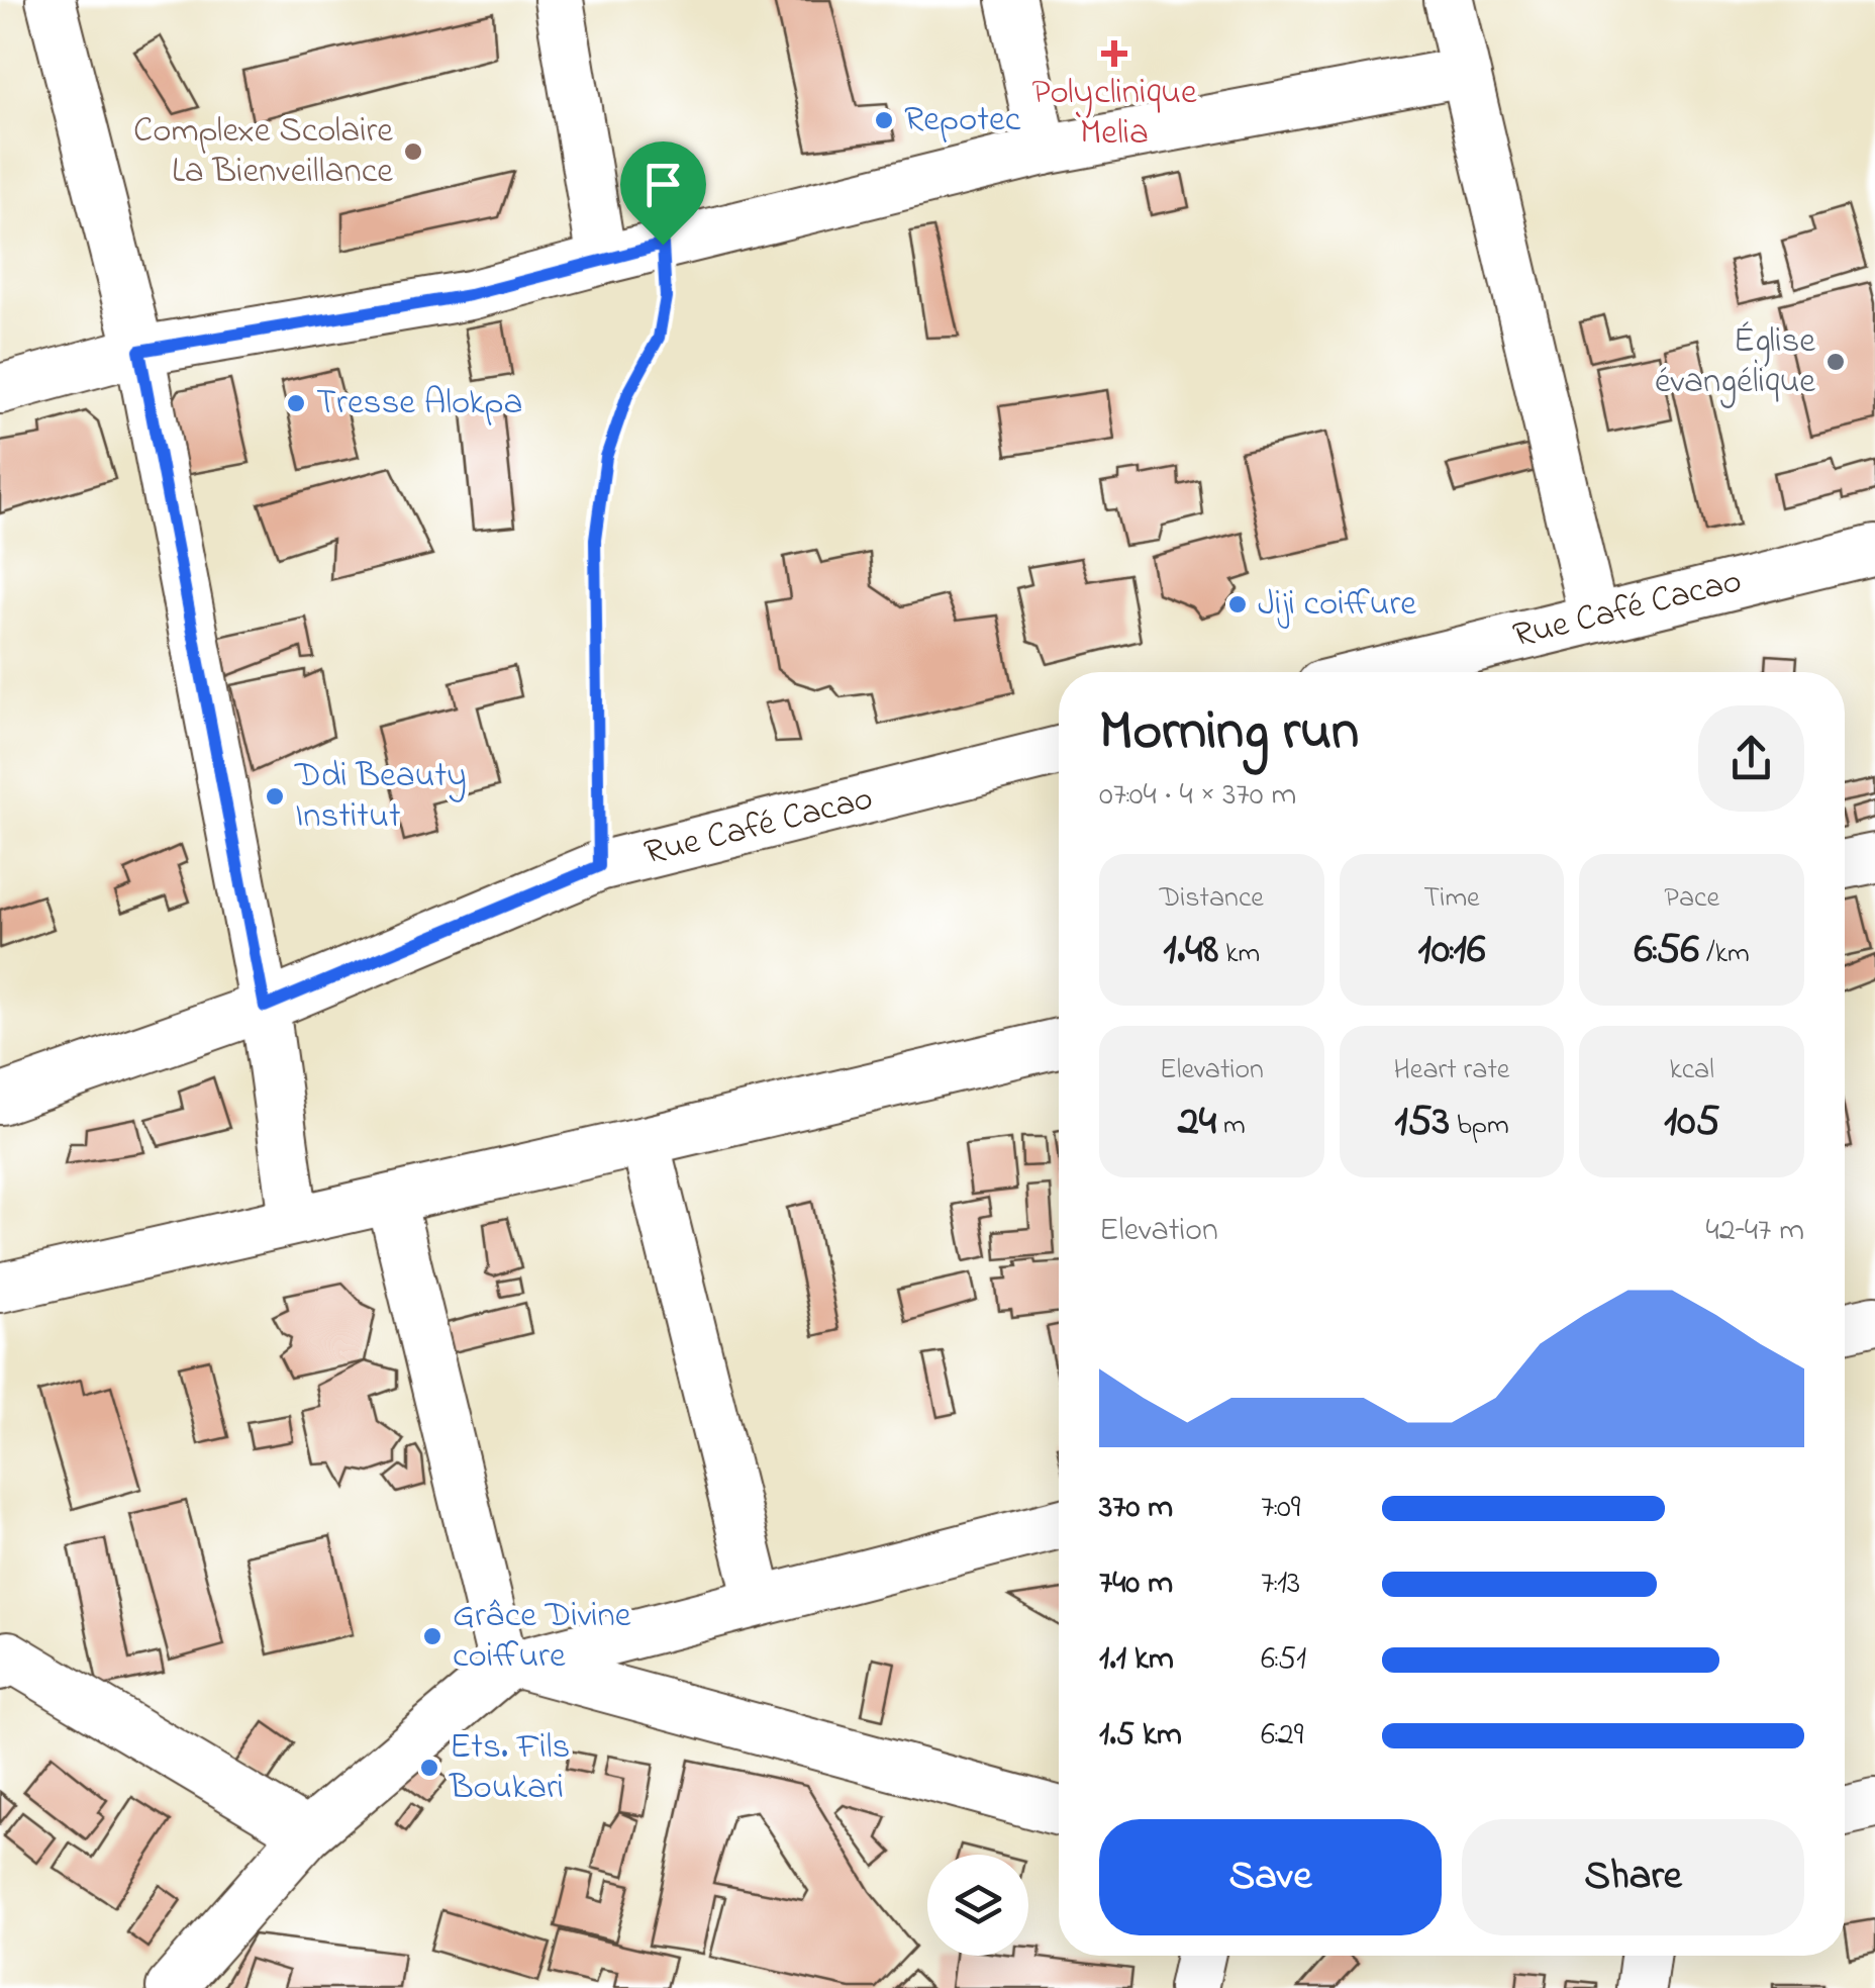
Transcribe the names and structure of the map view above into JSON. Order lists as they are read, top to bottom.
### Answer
{
  "streets": {
    "street": ["Rue Café Cacao"]
  },
  "places": {
    "health": ["Polyclinique Melia"],
    "other": [
      "Repotec",
      "Complexe Scolaire La Bienveillance",
      "Église évangélique",
      "Tresse Alokpa",
      "Jiji coiffure",
      "Ddi Beauty Institut",
      "Grâce Divine coiffure",
      "Ets. Fils Boukari"
    ]
  },
  "page": {
    "heading": ["Morning run", "07:04 · 4 × 370 m"],
    "stats": [
      ["Distance", "1.48 km"],
      ["Time", "10:16"],
      ["Pace", "6:56 /km"],
      ["Elevation", "24 m"],
      ["Heart rate", "153 bpm"],
      ["kcal", "105"]
    ],
    "chart": ["Elevation", "42–47 m"],
    "list": [
      {
        "name": "370 m",
        "note": "7:09"
      },
      {
        "name": "740 m",
        "note": "7:13"
      },
      {
        "name": "1.1 km",
        "note": "6:51"
      },
      {
        "name": "1.5 km",
        "note": "6:29"
      }
    ],
    "buttons": ["Save", "Share"]
  }
}
